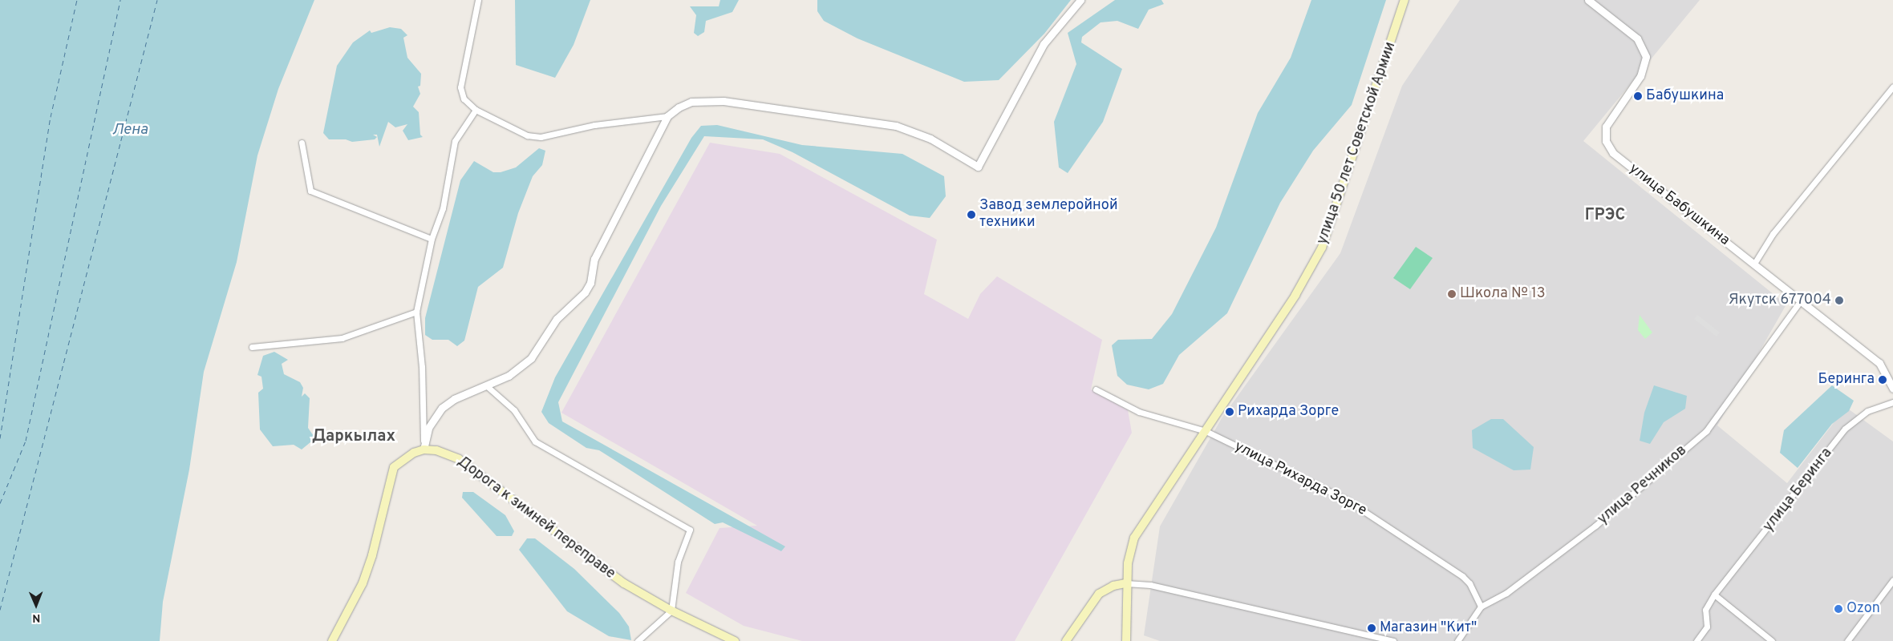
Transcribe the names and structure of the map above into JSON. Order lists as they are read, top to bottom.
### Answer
{
  "streets": {
    "main road": ["улица 50 лет Советской Армии", "Дорога к зимней переправе"],
    "street": [
      "улица Бабушкина",
      "улица Рихарда Зорге",
      "улица Речников",
      "улица Беринга"
    ]
  },
  "crossings": [
    ["улица 50 лет Советской Армии", "улица Рихарда Зорге"],
    ["улица Бабушкина", "улица Речников"],
    ["улица Рихарда Зорге", "улица Речников"]
  ],
  "districts": ["ГРЭС", "Даркылах"],
  "water": ["Лена"],
  "places": [
    "Бабушкина",
    "Завод землеройной техники",
    "Школа № 13",
    "Якутск 677004",
    "Беринга",
    "Рихарда Зорге",
    "Ozon",
    "Магазин \"Кит\""
  ],
  "north": "bottom"
}
